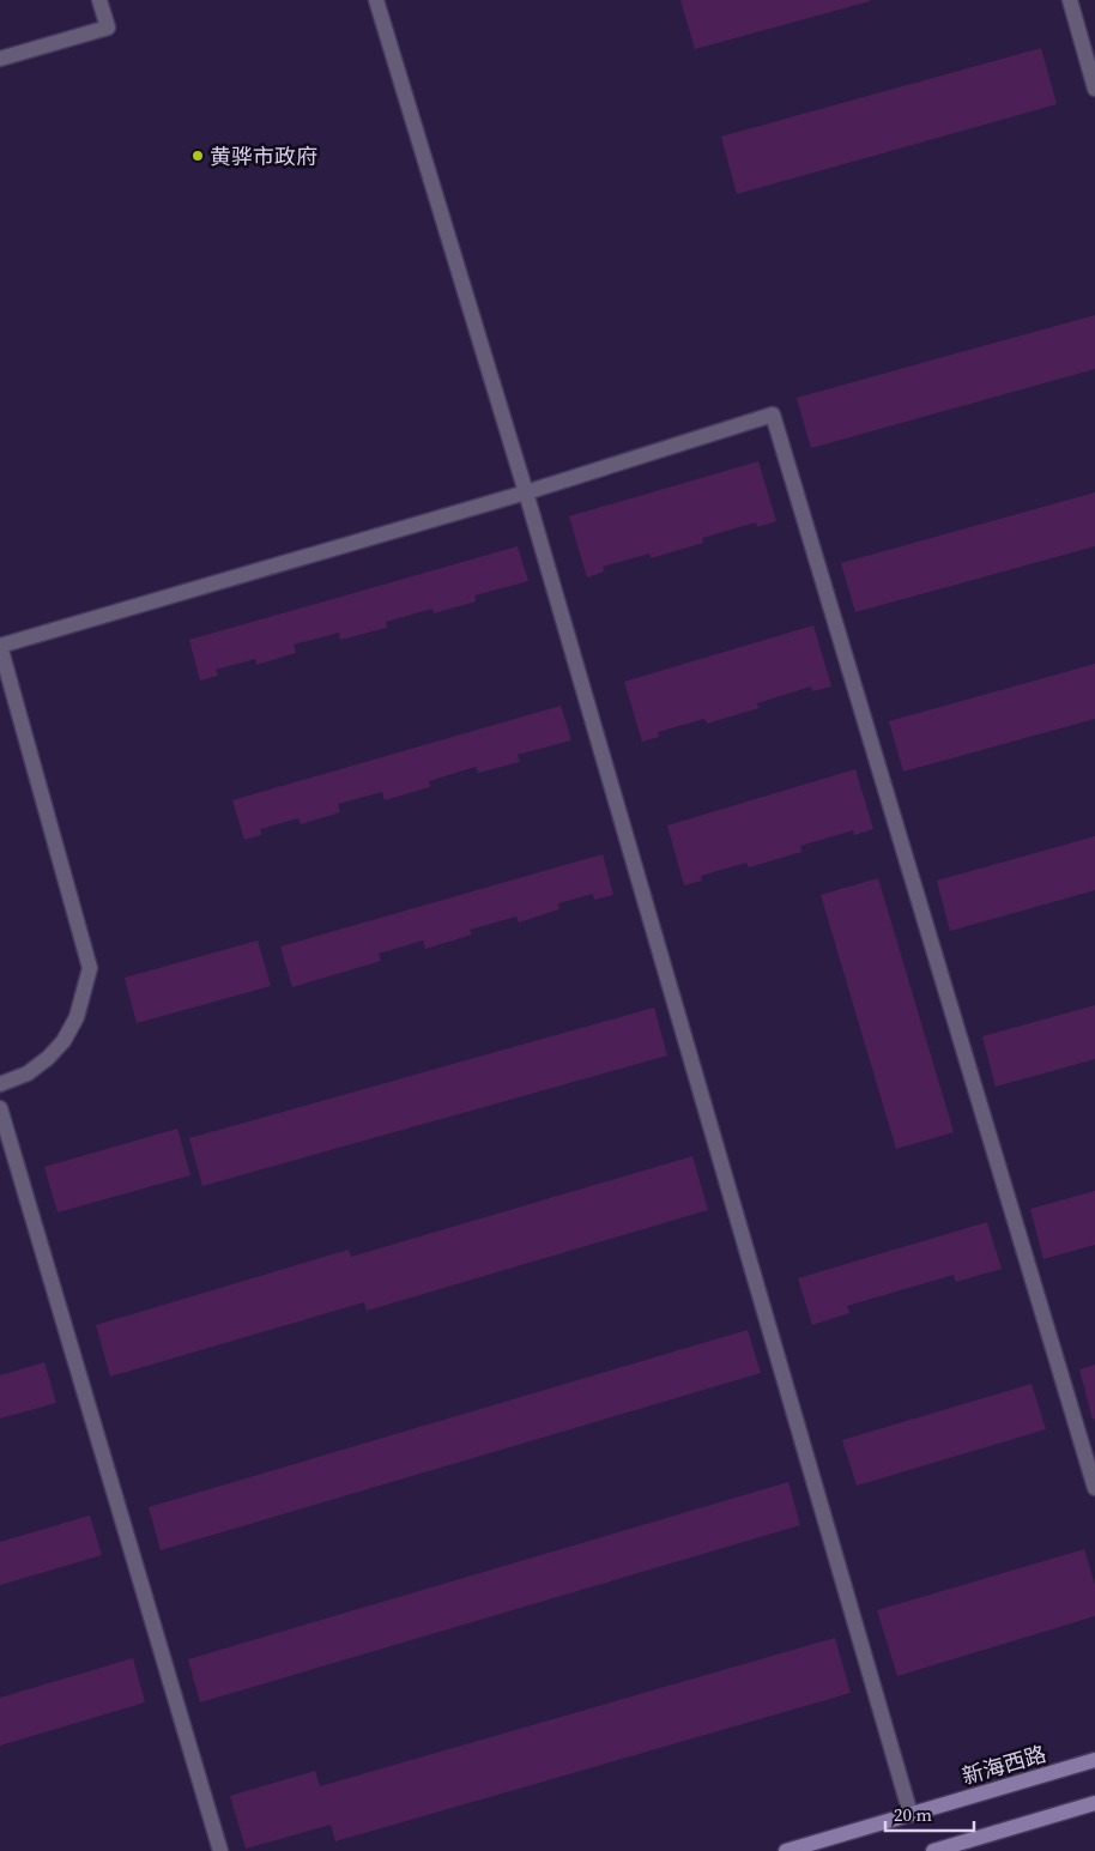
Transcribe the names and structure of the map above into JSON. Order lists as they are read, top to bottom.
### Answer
{
  "streets": {
    "main road": ["新海西路"]
  },
  "places": ["黄骅市政府"],
  "scale_bar": "20 m"
}
